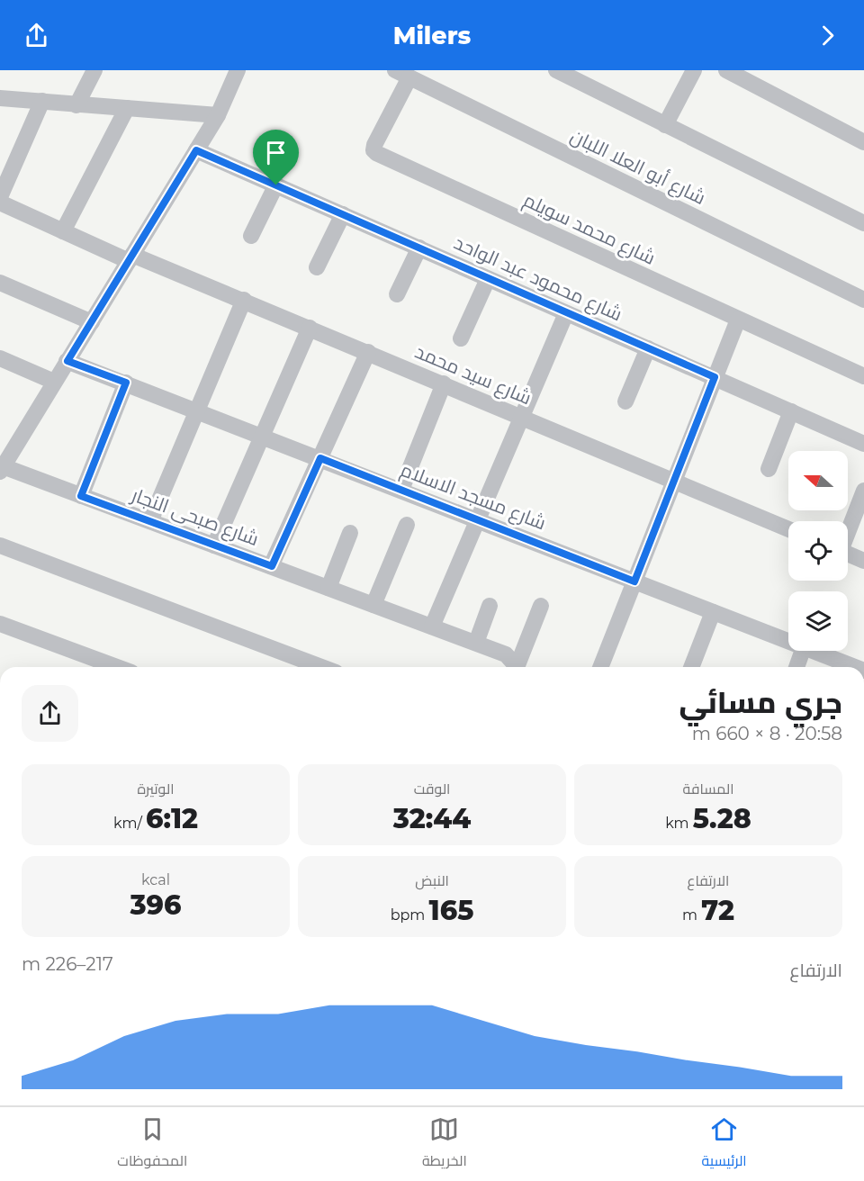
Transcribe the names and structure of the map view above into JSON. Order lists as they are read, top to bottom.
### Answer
{
  "streets": {
    "street": [
      "شارع أبو العلا اللبان",
      "شارع محمد سويلم",
      "شارع محمود عبد الواحد",
      "شارع سيد محمد",
      "شارع مسجد الاسلام",
      "شارع صبحى النجار"
    ]
  },
  "crossings": [
    ["شارع أبو العلا اللبان", "شارع محمد سويلم"]
  ],
  "north": "left",
  "page": {
    "header": "Milers",
    "heading": ["جري مسائي", "20:58 · 8 × 660 m"],
    "stats": [
      ["المسافة", "5.28 km"],
      ["الوقت", "32:44"],
      ["الوتيرة", "6:12 /km"],
      ["الارتفاع", "72 m"],
      ["النبض", "165 bpm"],
      ["kcal", "396"]
    ],
    "chart": ["الارتفاع", "217–226 m"],
    "tabs": ["الرئيسية", "الخريطة", "المحفوظات"]
  }
}
